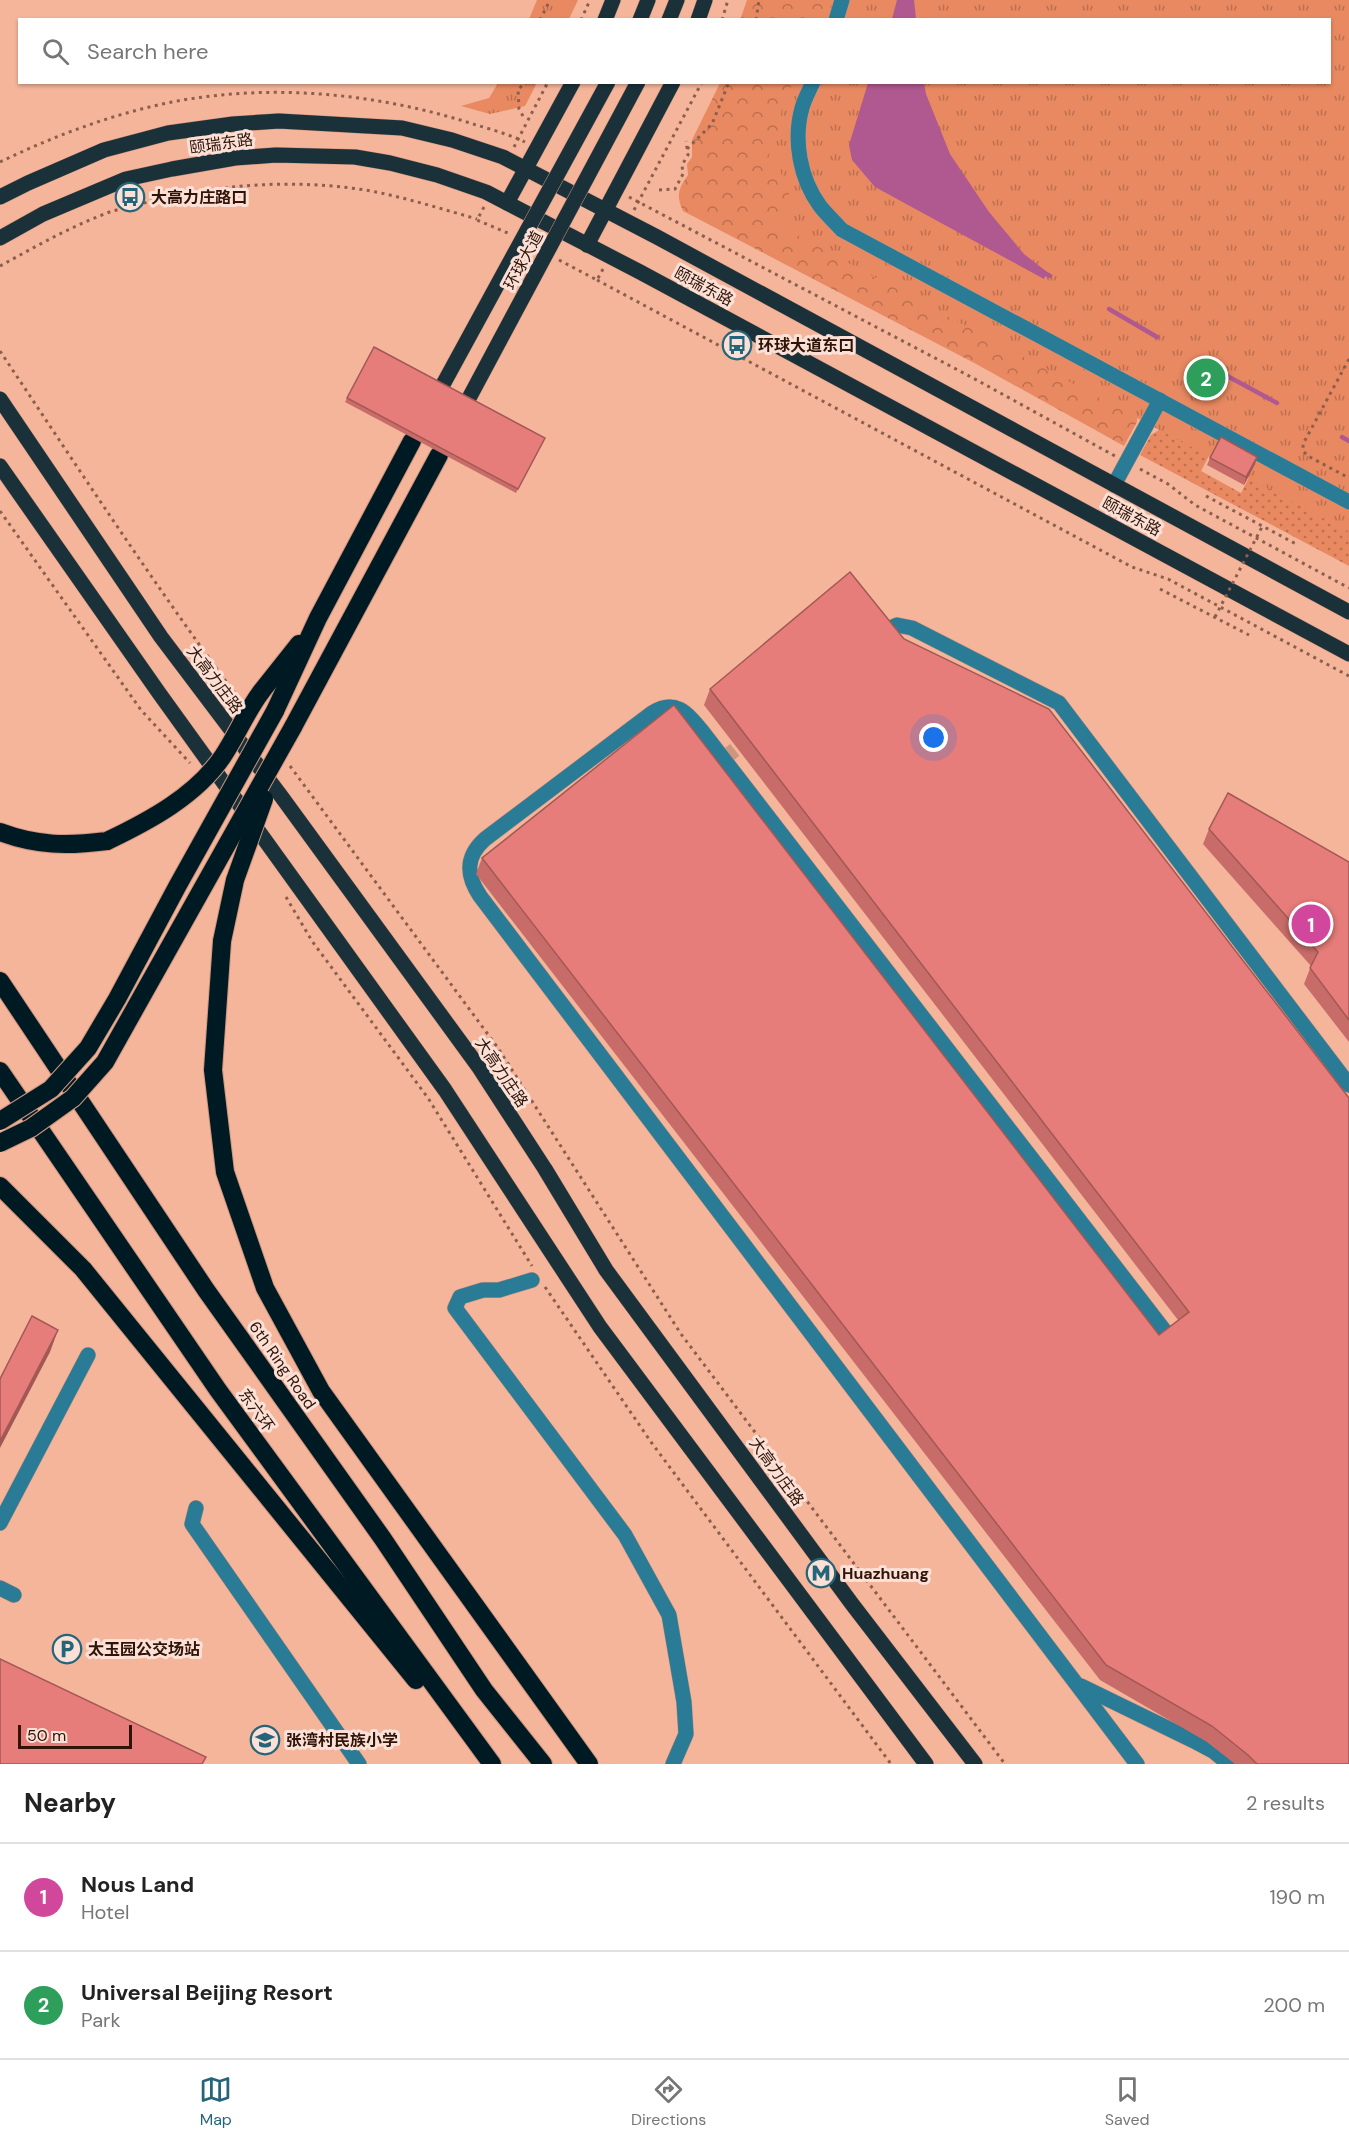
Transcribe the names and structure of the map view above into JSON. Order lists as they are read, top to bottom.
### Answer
{
  "streets": {
    "highway": ["6th Ring Road", "东六环"],
    "main road": ["颐瑞东路", "环球大道", "大高力庄路"]
  },
  "places": {
    "bus stop": ["大高力庄路口", "环球大道东口"],
    "metro station": ["Huazhuang"],
    "parking": ["太玉园公交场站"],
    "school or university": ["张湾村民族小学"]
  },
  "scale_bar": "50 m",
  "page": {
    "search": "Search here",
    "pins": ["2", "1"],
    "scale": "50 m",
    "heading": ["Nearby", "2 results"],
    "list": [
      {
        "mark": "1",
        "name": "Nous Land",
        "note": "Hotel",
        "value": "190 m"
      },
      {
        "mark": "2",
        "name": "Universal Beijing Resort",
        "note": "Park",
        "value": "200 m"
      }
    ],
    "nav": ["Map", "Directions", "Saved"]
  }
}
